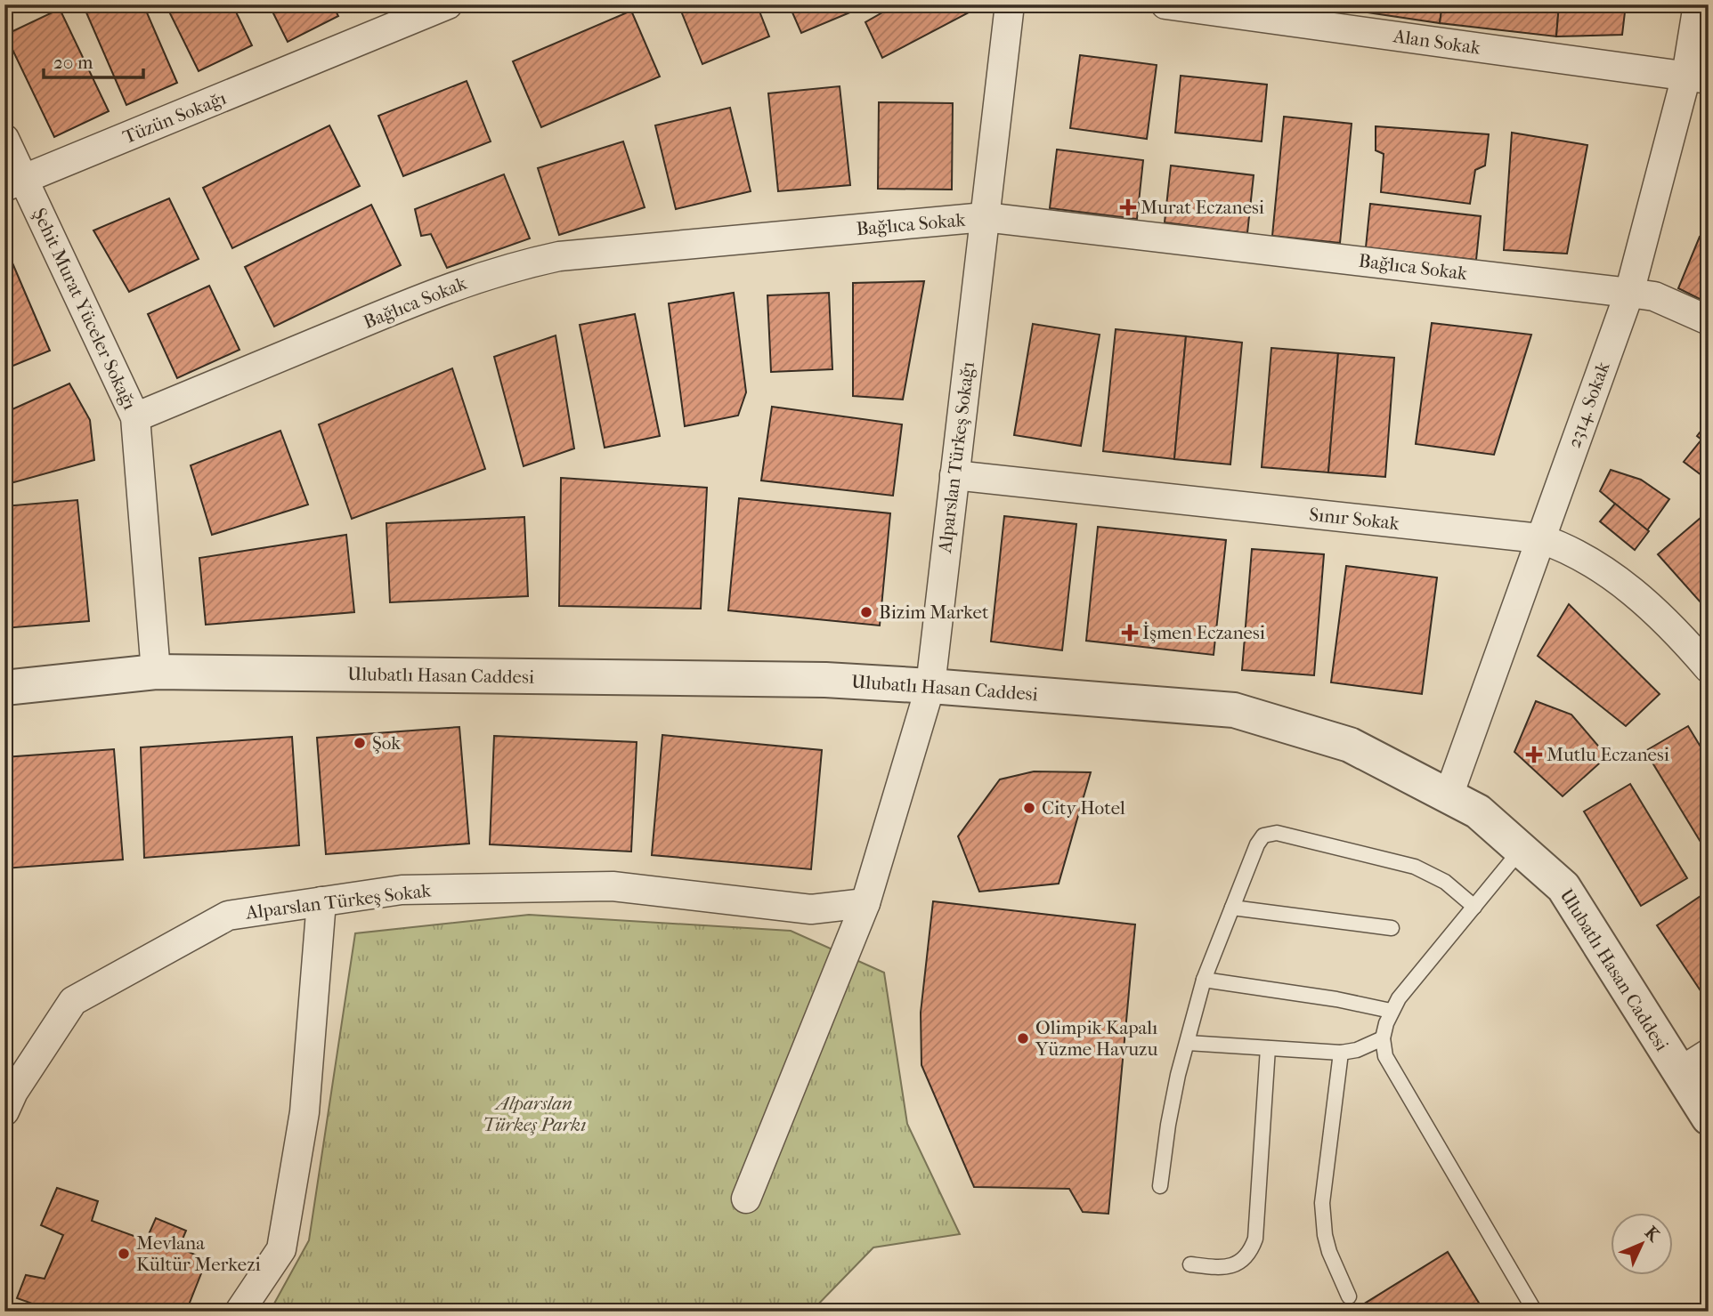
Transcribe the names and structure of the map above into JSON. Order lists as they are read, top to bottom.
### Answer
{
  "streets": {
    "street": [
      "Alan Sokak",
      "Tüzün Sokağı",
      "Bağlıca Sokak",
      "Şehit Murat Yüceler Sokağı",
      "2314. Sokak",
      "Alparslan Türkeş Sokağı",
      "Sınır Sokak",
      "Ulubatlı Hasan Caddesi",
      "Alparslan Türkeş Sokak"
    ]
  },
  "crossings": [
    ["Alan Sokak", "2314. Sokak"],
    ["Tüzün Sokağı", "Şehit Murat Yüceler Sokağı"],
    ["Bağlıca Sokak", "Şehit Murat Yüceler Sokağı"],
    ["Bağlıca Sokak", "2314. Sokak"],
    ["Bağlıca Sokak", "Alparslan Türkeş Sokağı"],
    ["Şehit Murat Yüceler Sokağı", "Ulubatlı Hasan Caddesi"],
    ["2314. Sokak", "Sınır Sokak"],
    ["2314. Sokak", "Ulubatlı Hasan Caddesi"],
    ["Alparslan Türkeş Sokağı", "Sınır Sokak"],
    ["Alparslan Türkeş Sokağı", "Ulubatlı Hasan Caddesi"],
    ["Alparslan Türkeş Sokağı", "Alparslan Türkeş Sokak"]
  ],
  "parks": ["Alparslan Türkeş Parkı"],
  "places": {
    "health": ["Murat Eczanesi", "İşmen Eczanesi", "Mutlu Eczanesi"],
    "other": [
      "Bizim Market",
      "Şok",
      "City Hotel",
      "Olimpik Kapalı Yüzme Havuzu",
      "Mevlana Kültür Merkezi"
    ]
  },
  "scale_bar": "20 m",
  "north": "top right"
}
